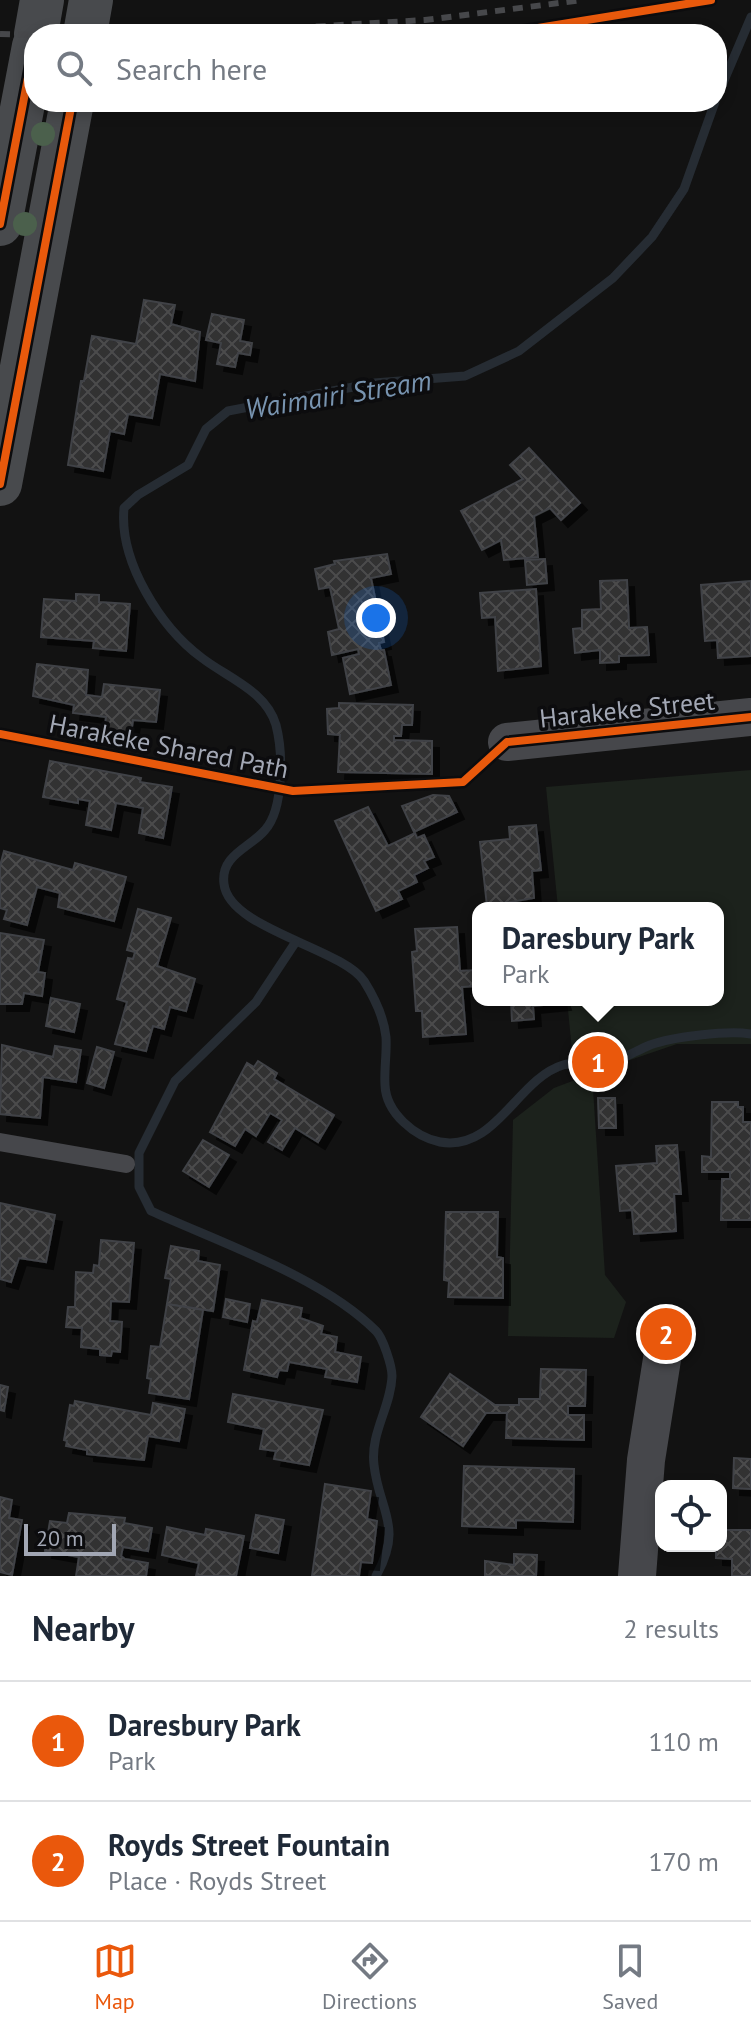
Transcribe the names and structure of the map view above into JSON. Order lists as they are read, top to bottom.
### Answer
{
  "streets": {
    "street": ["Harakeke Street"],
    "cycle path": ["Harakeke Shared Path"]
  },
  "water": ["Waimairi Stream"],
  "scale_bar": "20 m",
  "page": {
    "search": "Search here",
    "popup": ["Daresbury Park", "Park"],
    "pins": ["1", "2"],
    "scale": "20 m",
    "heading": ["Nearby", "2 results"],
    "list": [
      {
        "mark": "1",
        "name": "Daresbury Park",
        "note": "Park",
        "value": "110 m"
      },
      {
        "mark": "2",
        "name": "Royds Street Fountain",
        "note": "Place · Royds Street",
        "value": "170 m"
      }
    ],
    "nav": ["Map", "Directions", "Saved"]
  }
}
